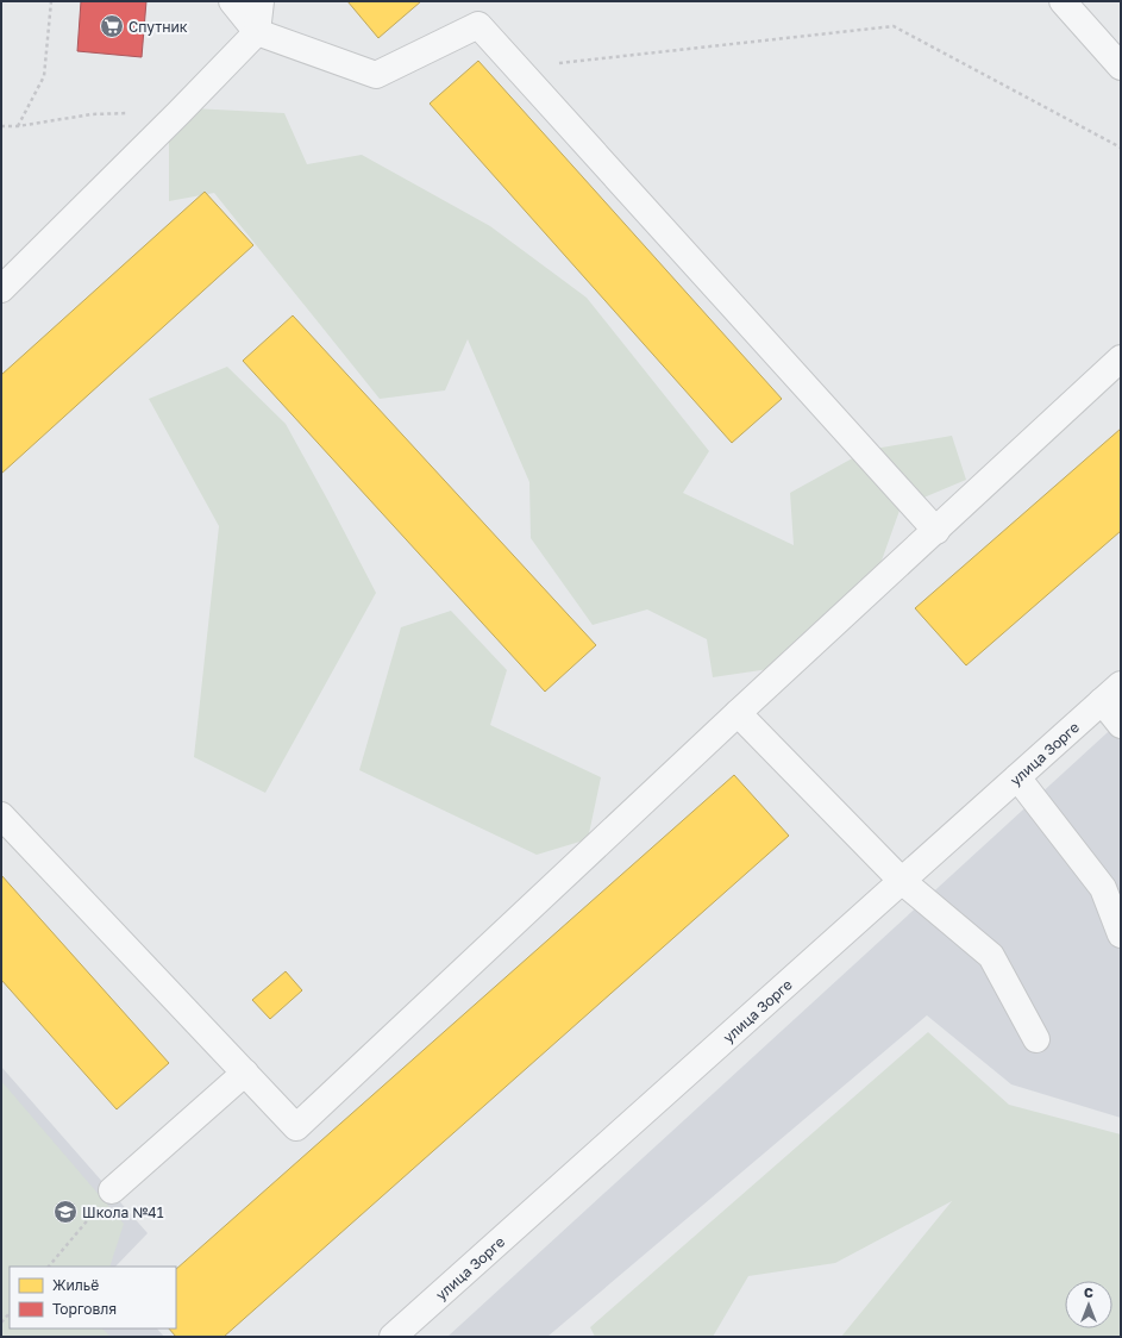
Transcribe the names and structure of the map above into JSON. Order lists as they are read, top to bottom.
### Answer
{
  "streets": {
    "street": ["улица Зорге"]
  },
  "places": {
    "supermarket": ["Спутник"],
    "school or university": ["Школа №41"]
  },
  "legend": ["Жильё", "Торговля"],
  "north": "top"
}
